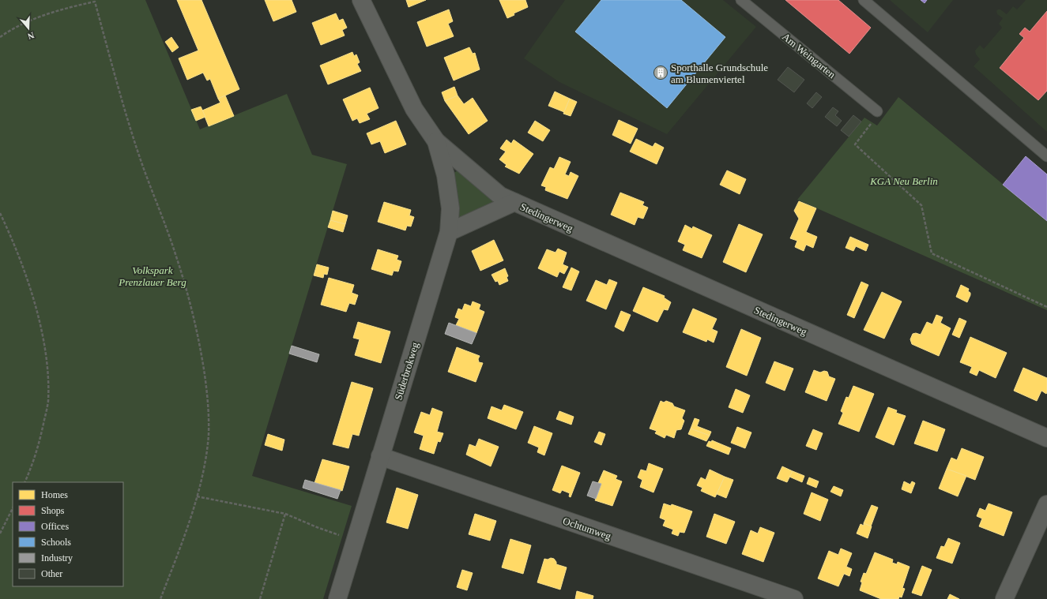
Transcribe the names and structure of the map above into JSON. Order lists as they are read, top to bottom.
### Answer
{
  "streets": {
    "street": ["Stedingerweg", "Süderbrokweg", "Ochtumweg"],
    "lane": ["Am Weingarten"]
  },
  "crossings": [
    ["Stedingerweg", "Süderbrokweg"],
    ["Süderbrokweg", "Ochtumweg"]
  ],
  "parks": ["KGA Neu Berlin", "Volkspark Prenzlauer Berg"],
  "places": {
    "building": ["Sporthalle Grundschule am Blumenviertel"]
  },
  "legend": [
    "Homes",
    "Shops",
    "Offices",
    "Schools",
    "Industry",
    "Other"
  ],
  "north": "bottom"
}
